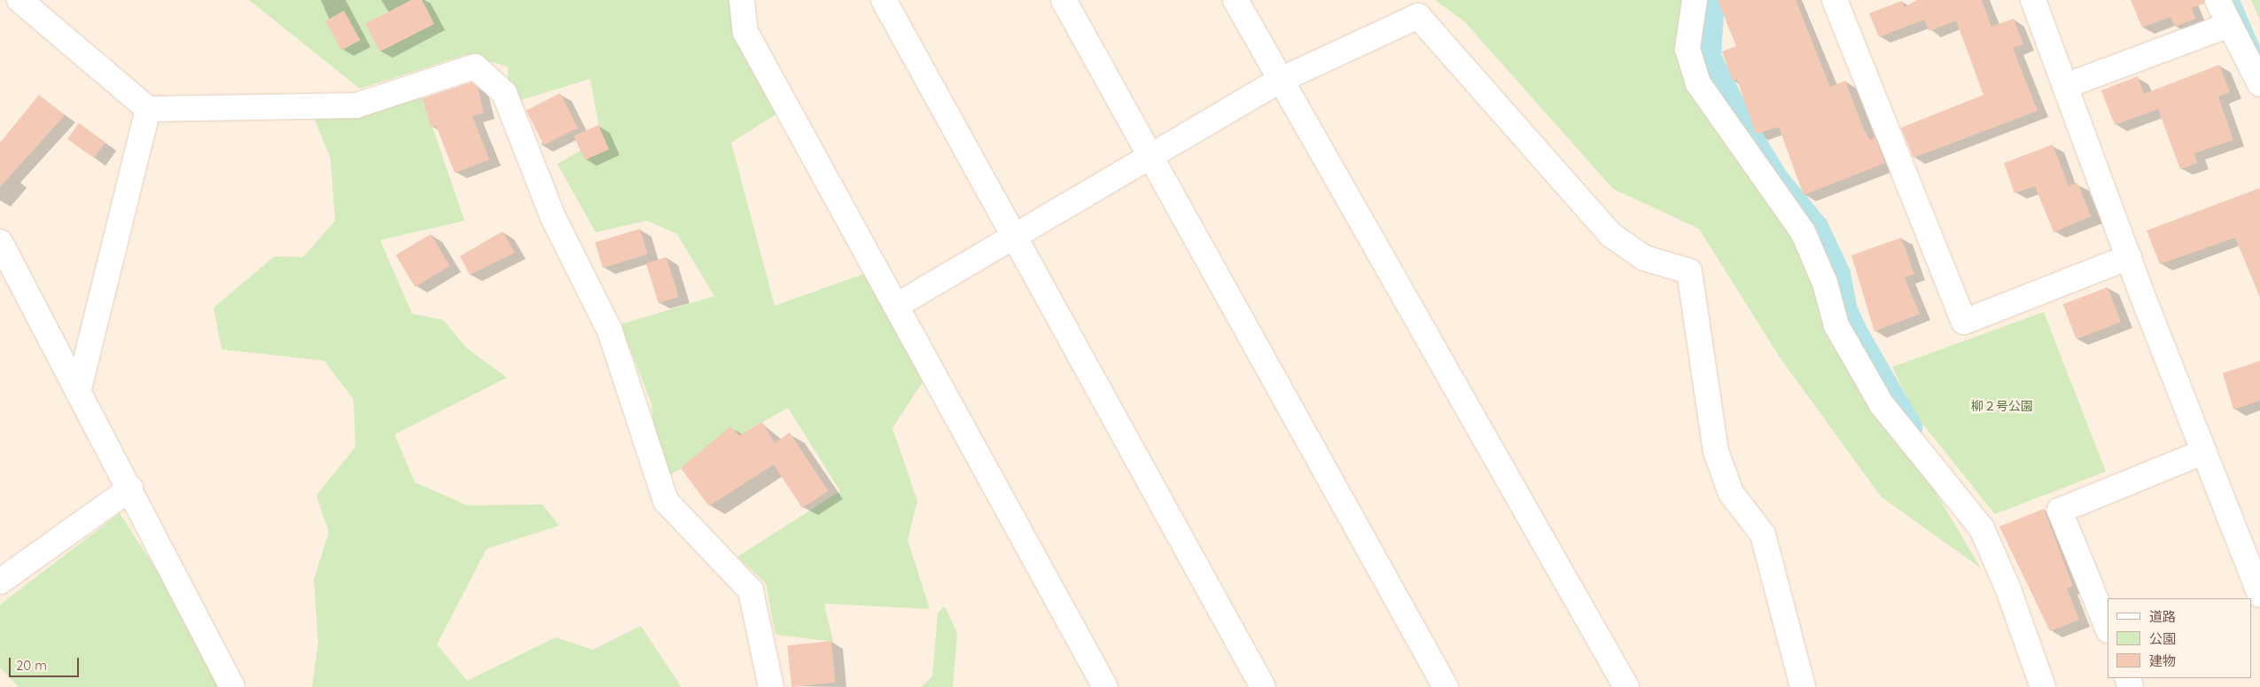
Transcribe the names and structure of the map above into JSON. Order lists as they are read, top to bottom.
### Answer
{
  "parks": ["柳２号公園"],
  "legend": ["道路", "公園", "建物"],
  "scale_bar": "20 m"
}
